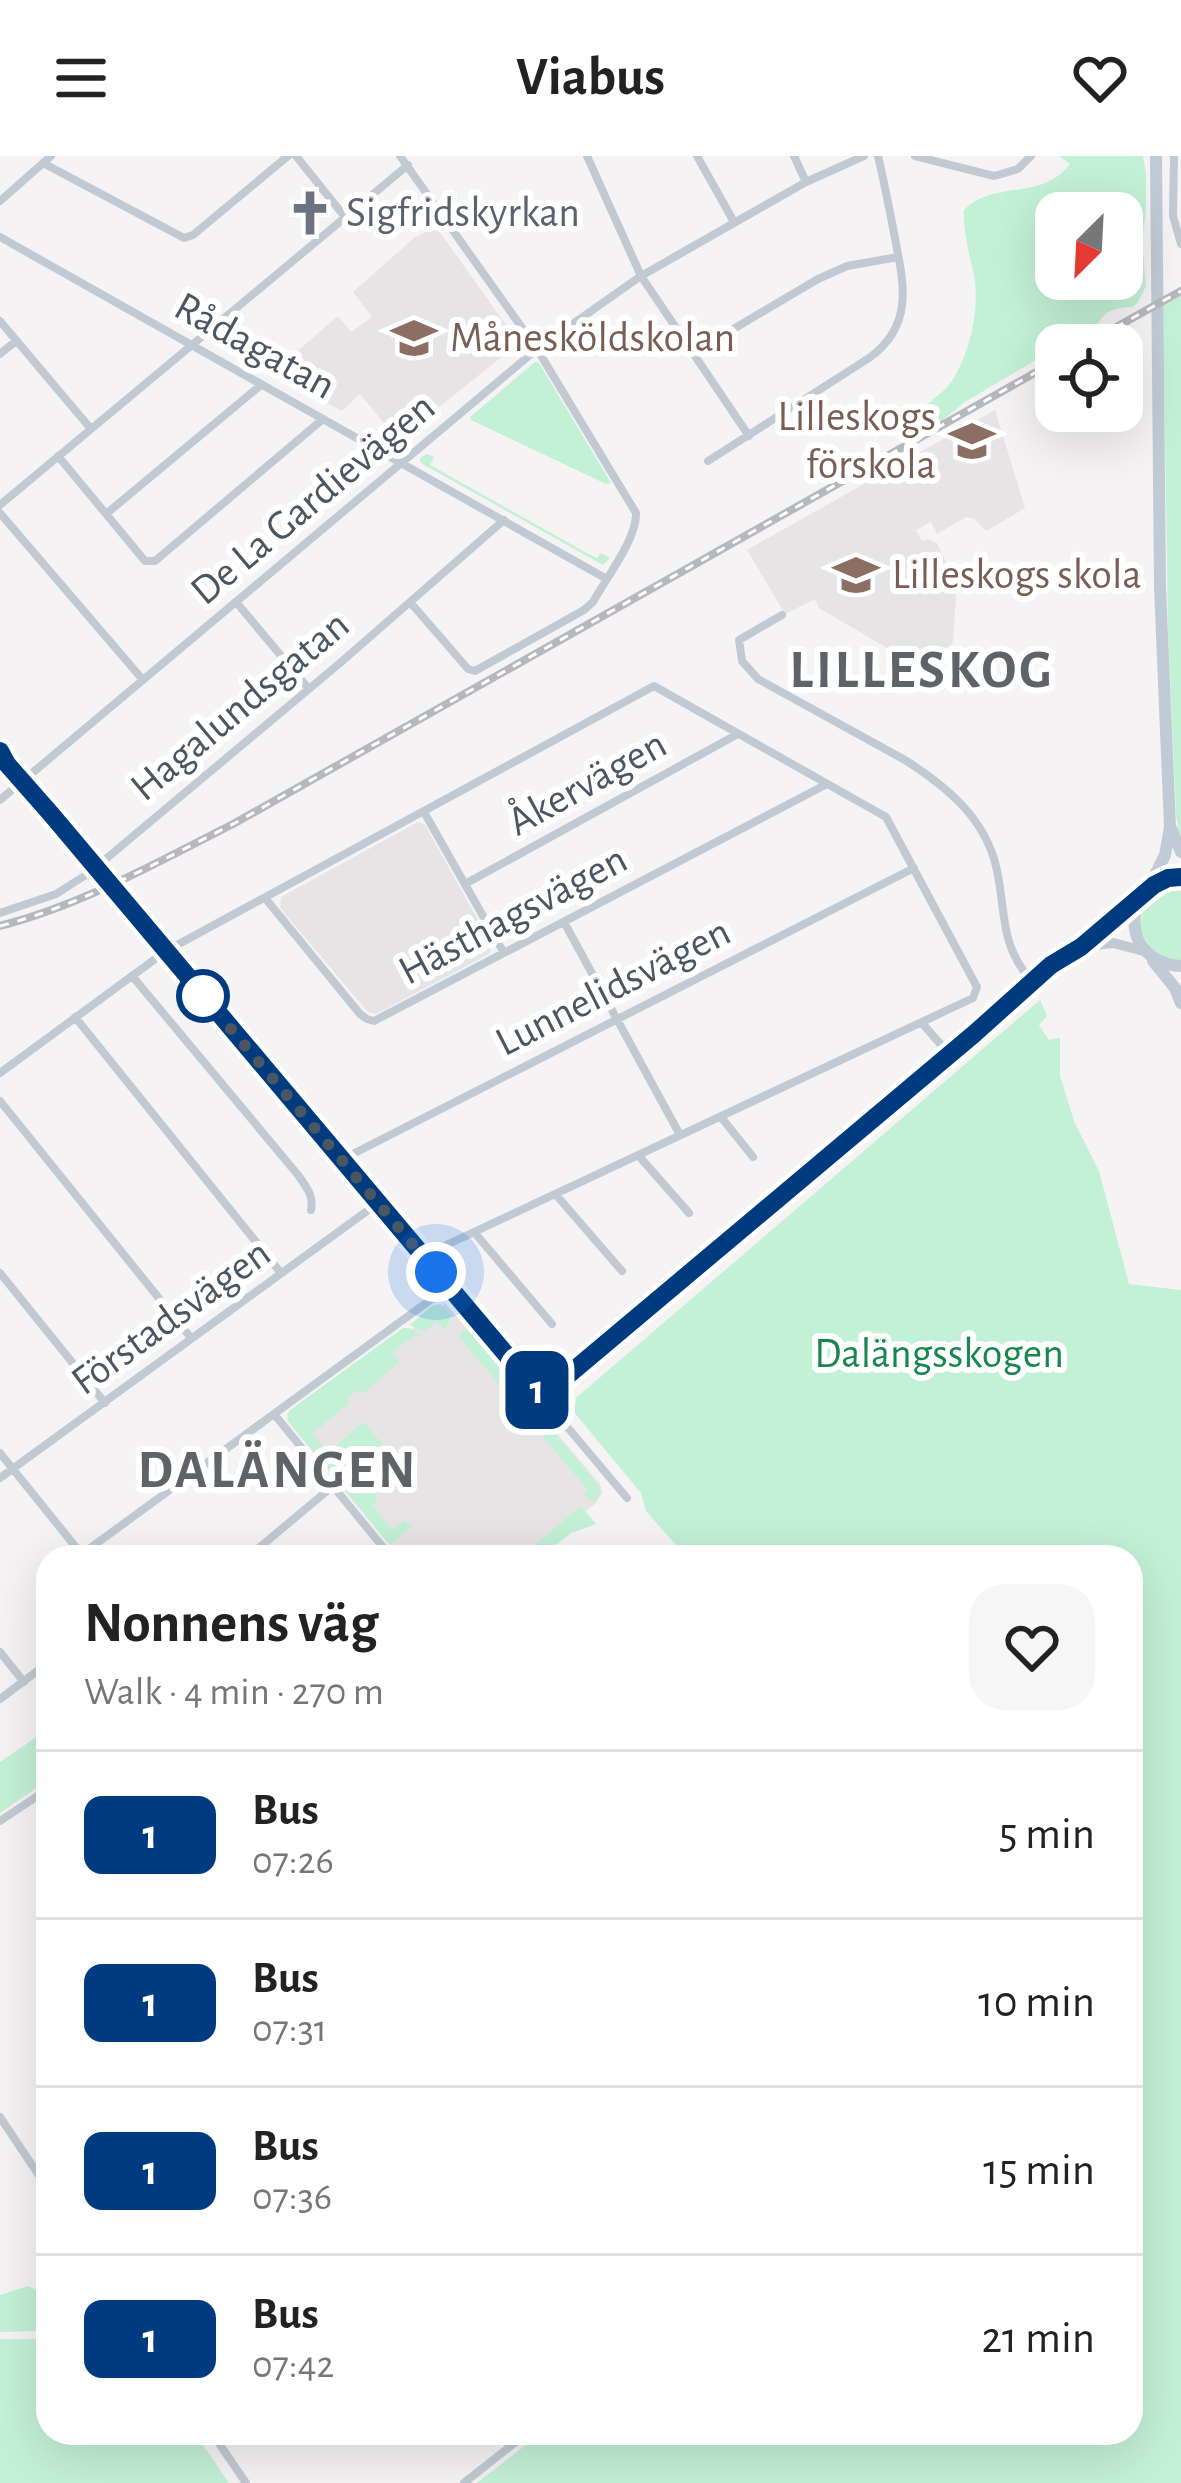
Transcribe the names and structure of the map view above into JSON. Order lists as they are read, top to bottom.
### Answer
{
  "streets": {
    "street": [
      "Rådagatan",
      "De La Gardievägen",
      "Hagalundsgatan",
      "Åkervägen",
      "Hästhagsvägen",
      "Lunnelidsvägen",
      "Förstadsvägen"
    ]
  },
  "crossings": [
    ["Rådagatan", "De La Gardievägen"],
    ["Rådagatan", "Hagalundsgatan"]
  ],
  "districts": ["LILLESKOG", "DALÄNGEN"],
  "parks": ["Dalängsskogen"],
  "places": {
    "church": ["Sigfridskyrkan"],
    "school or university": ["Månesköldskolan", "Lilleskogs förskola", "Lilleskogs skola"]
  },
  "lines": ["bus line 1"],
  "north": "bottom left",
  "page": {
    "header": "Viabus",
    "on_map": "1",
    "heading": ["Nonnens väg", "Walk · 4 min · 270 m"],
    "list": [
      {
        "mark": "1",
        "name": "Bus",
        "note": "07:26",
        "value": "5 min"
      },
      {
        "mark": "1",
        "name": "Bus",
        "note": "07:31",
        "value": "10 min"
      },
      {
        "mark": "1",
        "name": "Bus",
        "note": "07:36",
        "value": "15 min"
      },
      {
        "mark": "1",
        "name": "Bus",
        "note": "07:42",
        "value": "21 min"
      }
    ]
  }
}
